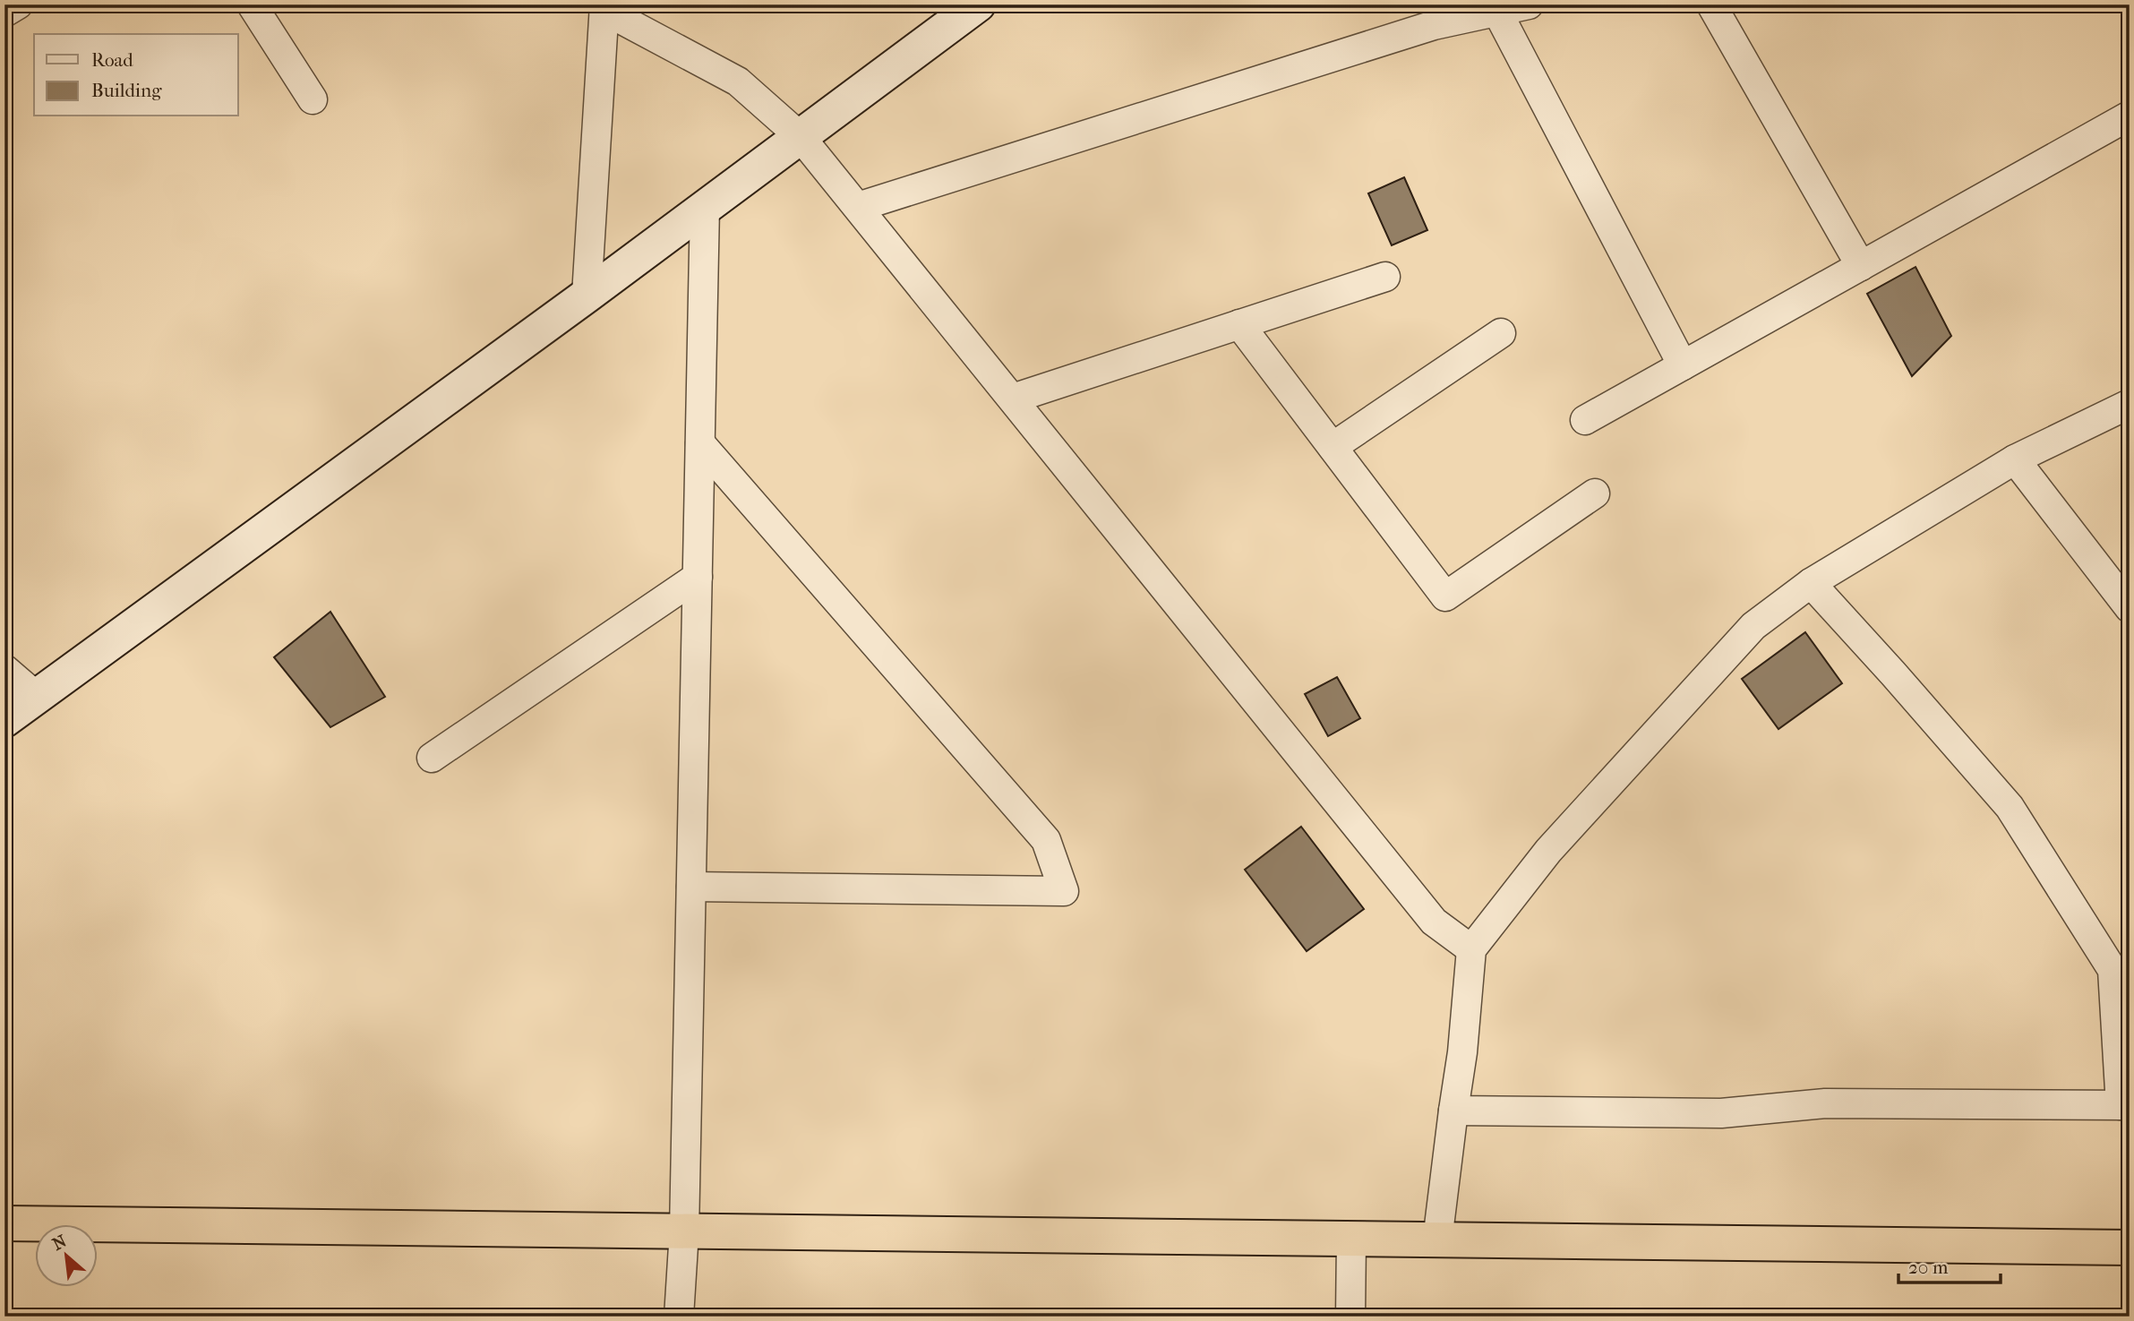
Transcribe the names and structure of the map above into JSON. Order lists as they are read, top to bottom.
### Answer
{
  "legend": ["Road", "Building"],
  "scale_bar": "20 m",
  "north": "top left"
}
